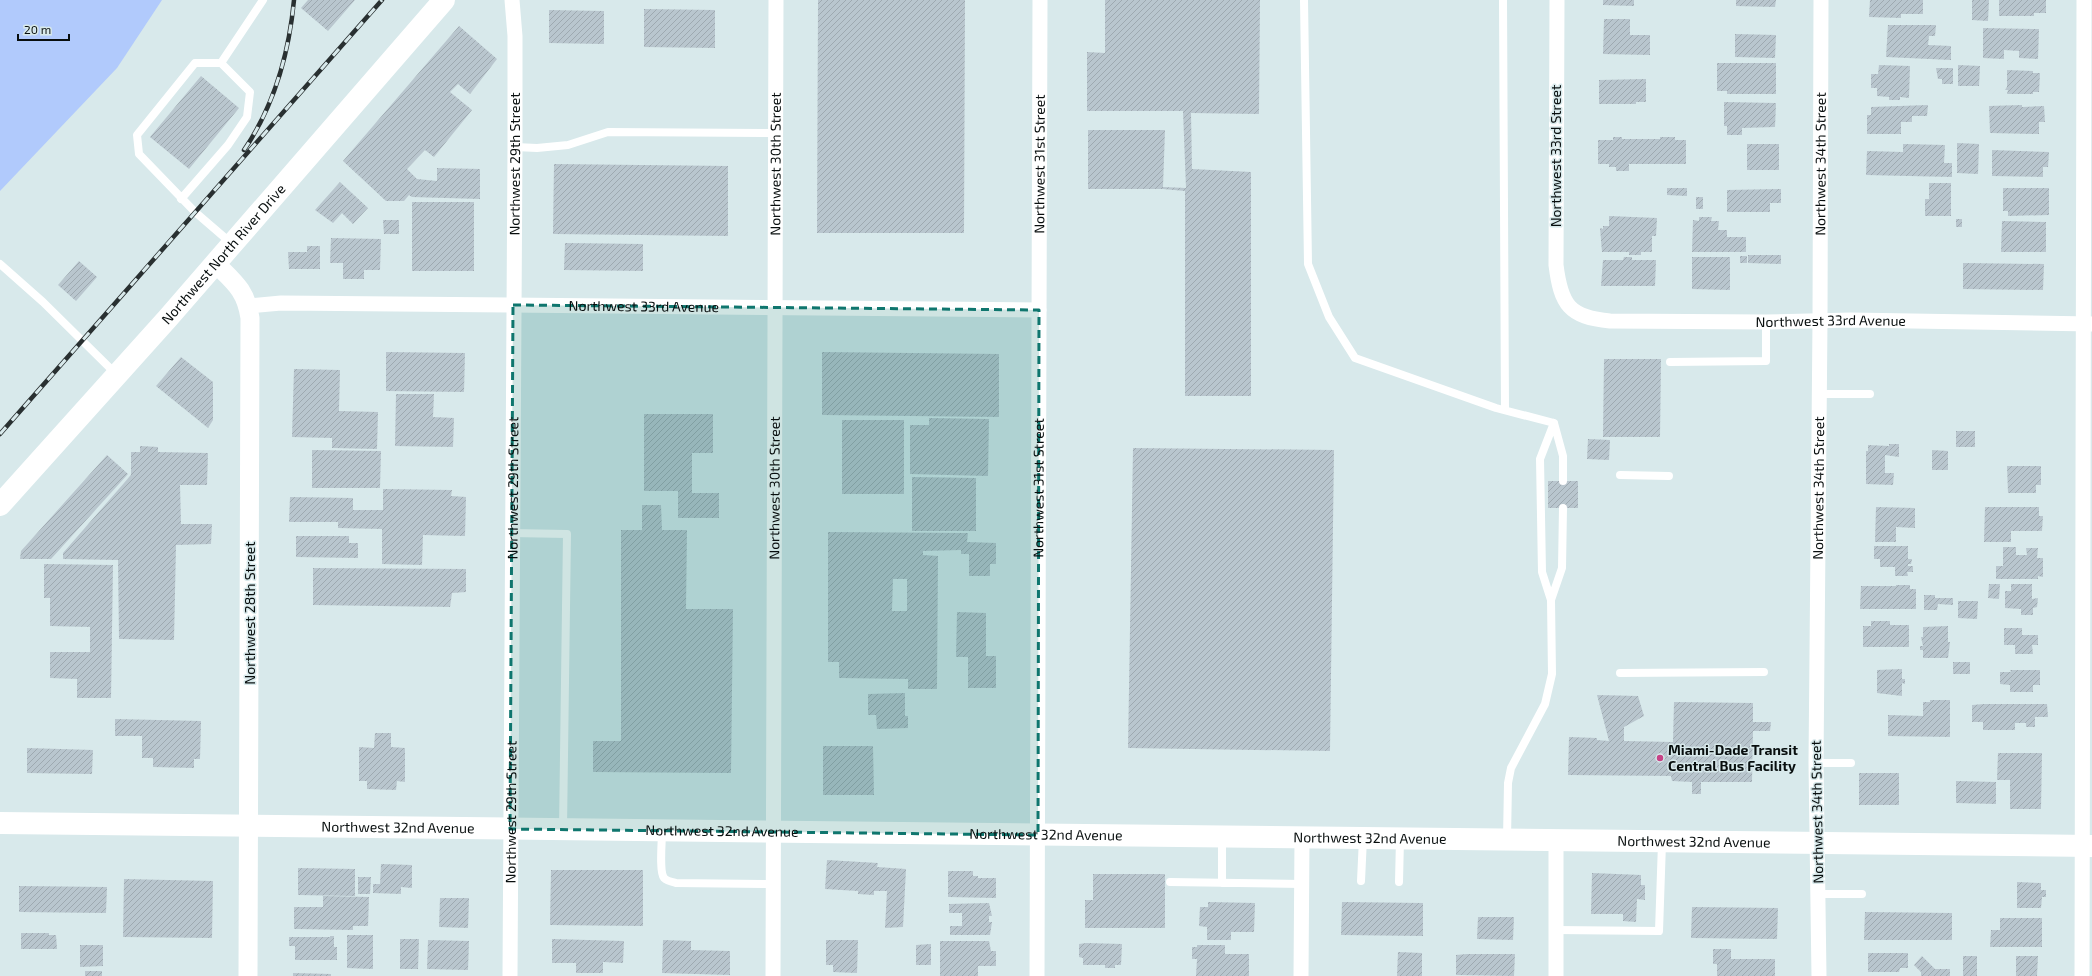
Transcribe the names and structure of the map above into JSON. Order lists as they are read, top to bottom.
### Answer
{
  "streets": {
    "main road": ["Northwest North River Drive", "Northwest 32nd Avenue"],
    "street": [
      "Northwest 33rd Street",
      "Northwest 29th Street",
      "Northwest 30th Street",
      "Northwest 31st Street",
      "Northwest 34th Street",
      "Northwest 33rd Avenue",
      "Northwest 28th Street"
    ]
  },
  "crossings": [
    ["Northwest 33rd Street", "Northwest 33rd Avenue"],
    ["Northwest 29th Street", "Northwest 33rd Avenue"],
    ["Northwest 29th Street", "Northwest 32nd Avenue"],
    ["Northwest 30th Street", "Northwest 33rd Avenue"],
    ["Northwest 30th Street", "Northwest 32nd Avenue"],
    ["Northwest 31st Street", "Northwest 33rd Avenue"],
    ["Northwest 31st Street", "Northwest 32nd Avenue"],
    ["Northwest 34th Street", "Northwest 33rd Avenue"],
    ["Northwest 34th Street", "Northwest 32nd Avenue"],
    ["Northwest North River Drive", "Northwest 28th Street"],
    ["Northwest 33rd Avenue", "Northwest 28th Street"],
    ["Northwest 28th Street", "Northwest 32nd Avenue"]
  ],
  "places": ["Miami-Dade Transit Central Bus Facility"],
  "scale_bar": "20 m"
}
